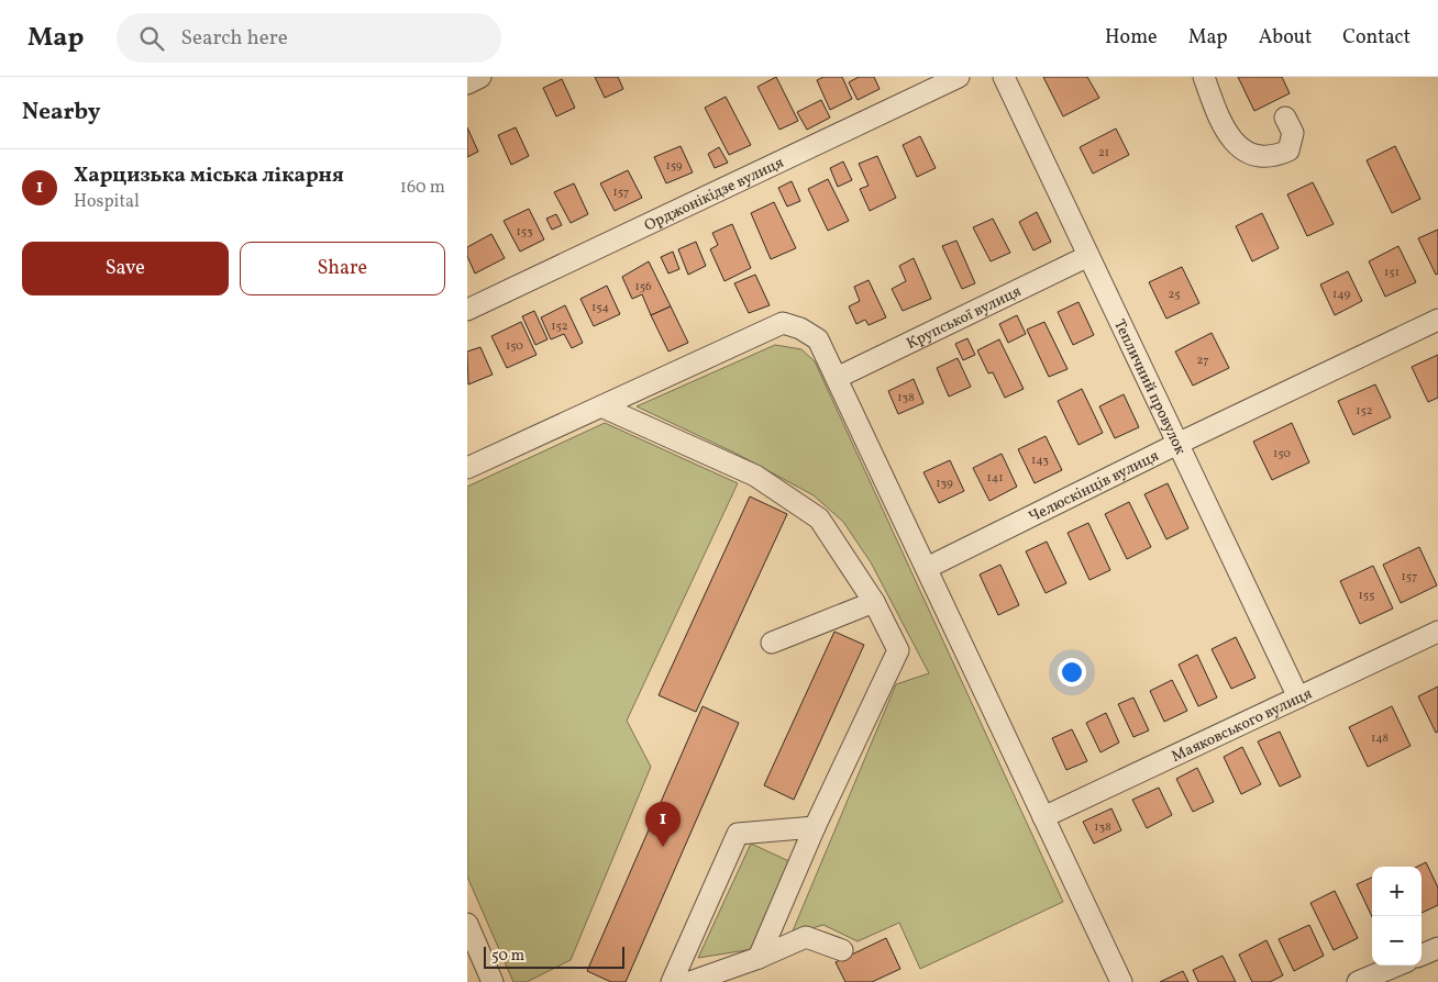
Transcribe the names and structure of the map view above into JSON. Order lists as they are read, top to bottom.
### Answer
{
  "streets": {
    "street": [
      "Орджонікідзе вулиця",
      "Крупської вулиця",
      "Тепличний провулок",
      "Челюскінців вулиця",
      "Маяковського вулиця"
    ]
  },
  "crossings": [
    ["Крупської вулиця", "Тепличний провулок"],
    ["Тепличний провулок", "Челюскінців вулиця"],
    ["Тепличний провулок", "Маяковського вулиця"]
  ],
  "house_numbers": [
    "21",
    "159",
    "157",
    "153",
    "151",
    "156",
    "25",
    "149",
    "154",
    "152",
    "150",
    "27",
    "138",
    "152",
    "150",
    "143",
    "141",
    "139",
    "157",
    "155",
    "148",
    "138"
  ],
  "scale_bar": "50 m",
  "page": {
    "header": "Map",
    "search": "Search here",
    "nav": [
      "Home",
      "Map",
      "About",
      "Contact"
    ],
    "heading": "Nearby",
    "list": [
      {
        "mark": "1",
        "name": "Харцизька міська лікарня",
        "note": "Hospital",
        "value": "160 m"
      }
    ],
    "buttons": ["Save", "Share"],
    "pins": "1",
    "map_buttons": ["+", "−"],
    "scale": "50 m"
  }
}
